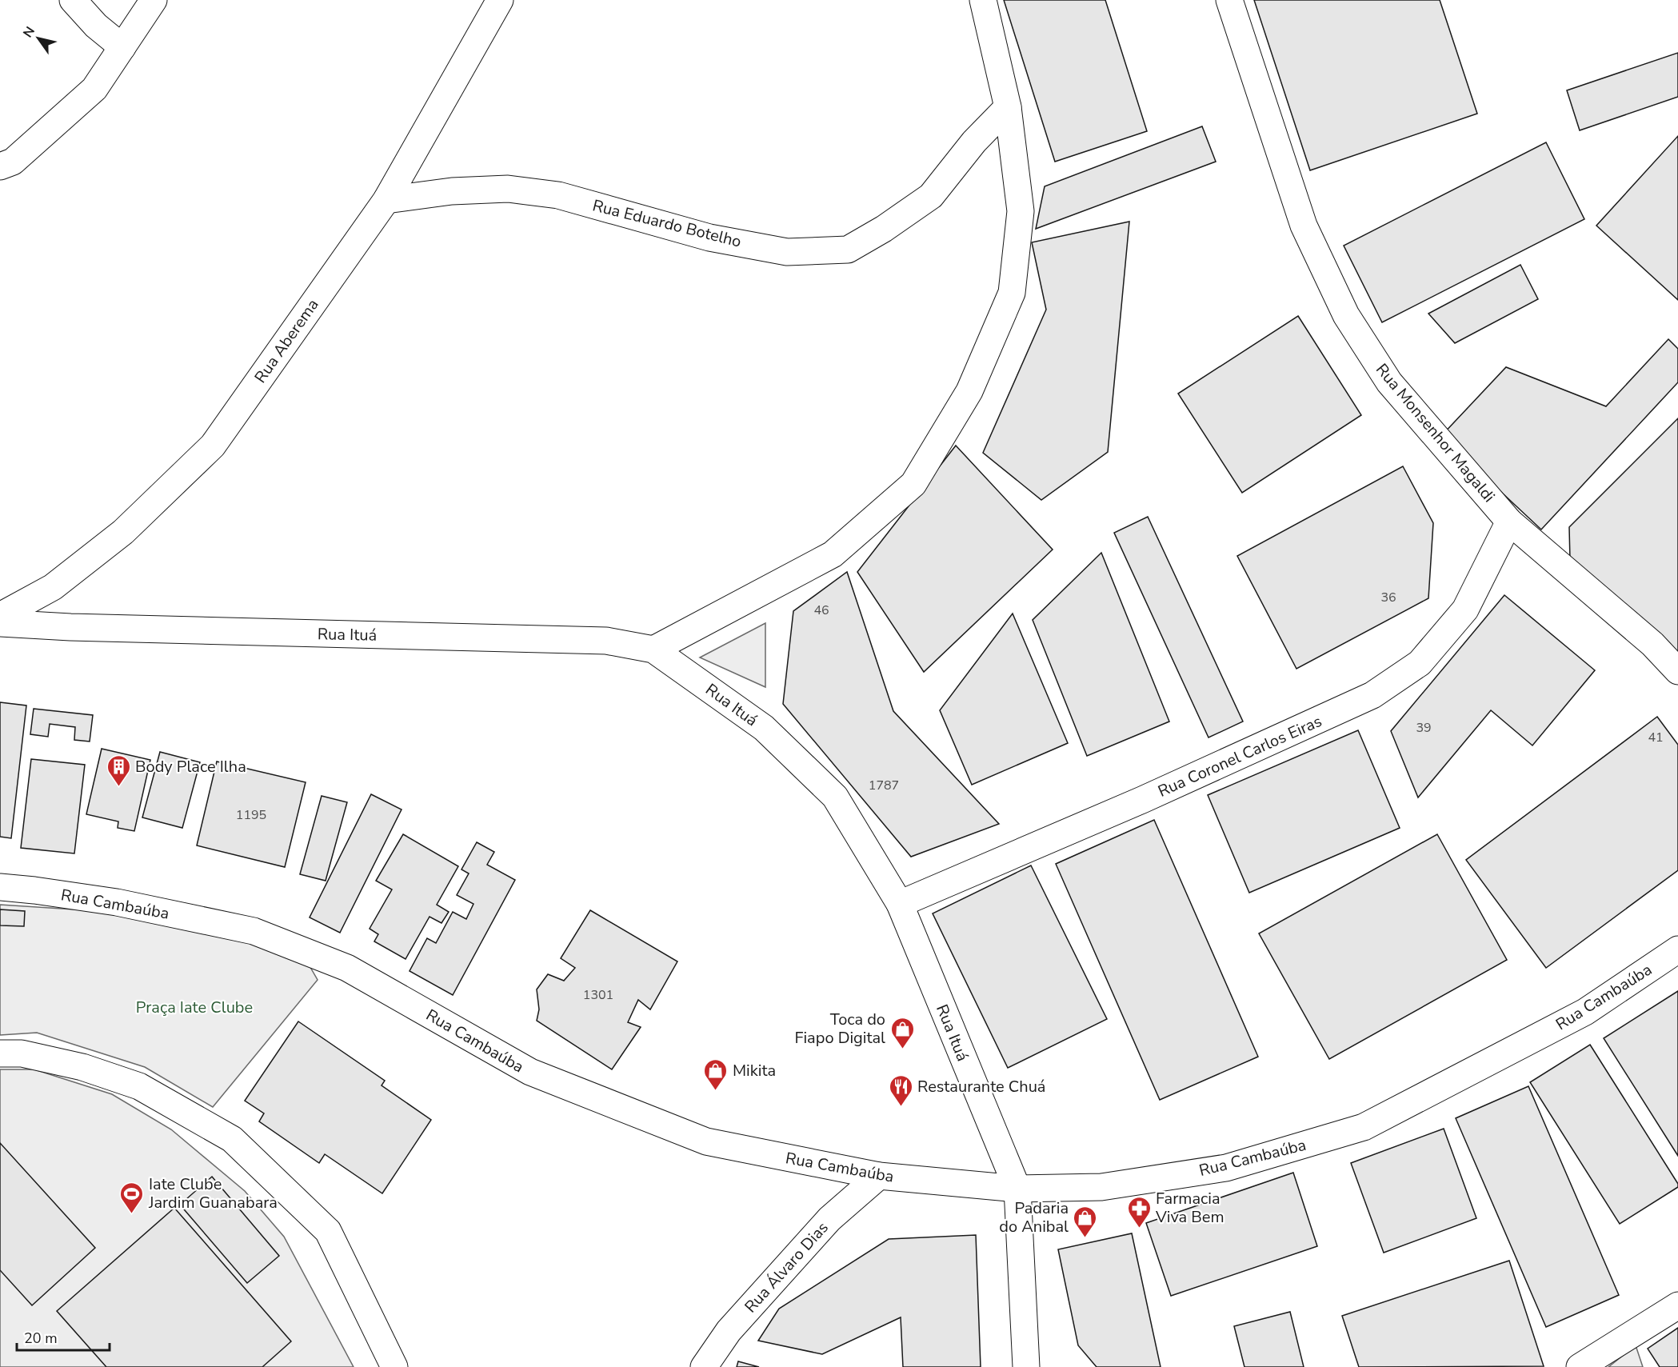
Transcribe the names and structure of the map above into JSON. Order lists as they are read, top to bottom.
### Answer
{
  "streets": {
    "street": [
      "Rua Eduardo Botelho",
      "Rua Aberema",
      "Rua Monsenhor Magaldi",
      "Rua Ituá",
      "Rua Coronel Carlos Eiras",
      "Rua Cambaúba",
      "Rua Álvaro Dias"
    ]
  },
  "crossings": [
    ["Rua Eduardo Botelho", "Rua Aberema"],
    ["Rua Monsenhor Magaldi", "Rua Coronel Carlos Eiras"],
    ["Rua Ituá", "Rua Coronel Carlos Eiras"],
    ["Rua Ituá", "Rua Cambaúba"],
    ["Rua Cambaúba", "Rua Álvaro Dias"]
  ],
  "parks": ["Praça Iate Clube"],
  "places": {
    "building": ["Body Place Ilha"],
    "shop": ["Toca do Fiapo Digital", "Mikita", "Padaria do Anibal"],
    "restaurant": ["Restaurante Chuá"],
    "sports": ["Iate Clube Jardim Guanabara"],
    "pharmacy": ["Farmacia Viva Bem"]
  },
  "house_numbers": [
    "36",
    "46",
    "39",
    "41",
    "1787",
    "1195",
    "1301"
  ],
  "scale_bar": "20 m",
  "north": "top left"
}
